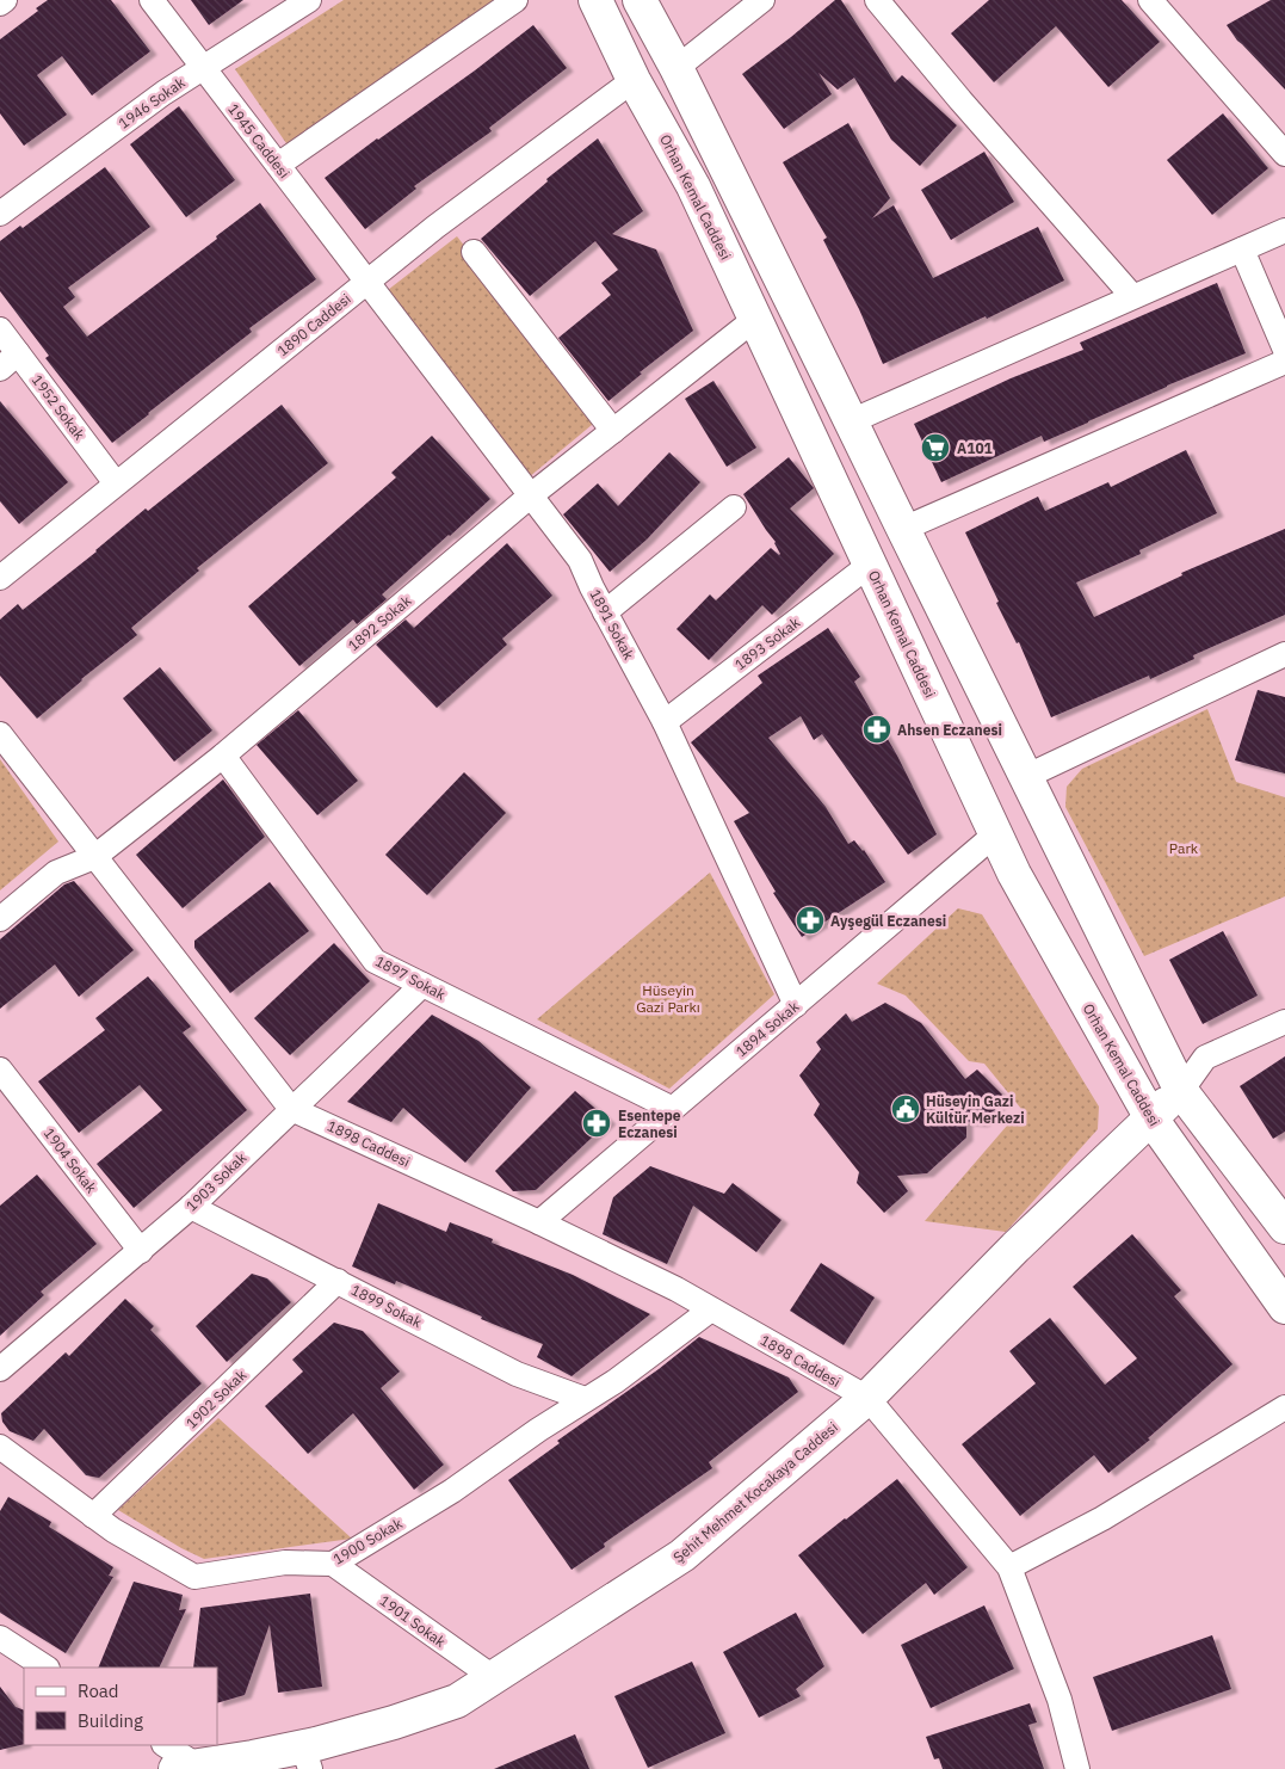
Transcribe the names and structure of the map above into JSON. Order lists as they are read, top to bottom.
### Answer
{
  "streets": {
    "main road": ["Orhan Kemal Caddesi", "Şehit Mehmet Kocakaya Caddesi"],
    "street": [
      "1946 Sokak",
      "1945 Caddesi",
      "1890 Caddesi",
      "1952 Sokak",
      "1892 Sokak",
      "1891 Sokak",
      "1893 Sokak",
      "1897 Sokak",
      "1894 Sokak",
      "1898 Caddesi",
      "1904 Sokak",
      "1903 Sokak",
      "1899 Sokak",
      "1902 Sokak",
      "1900 Sokak",
      "1901 Sokak"
    ]
  },
  "crossings": [
    ["1946 Sokak", "1945 Caddesi"],
    ["1945 Caddesi", "1890 Caddesi"],
    ["1945 Caddesi", "1891 Sokak"],
    ["Orhan Kemal Caddesi", "1890 Caddesi"],
    ["Orhan Kemal Caddesi", "1892 Sokak"],
    ["Orhan Kemal Caddesi", "1893 Sokak"],
    ["Orhan Kemal Caddesi", "1894 Sokak"],
    ["Orhan Kemal Caddesi", "Şehit Mehmet Kocakaya Caddesi"],
    ["1890 Caddesi", "1952 Sokak"],
    ["1890 Caddesi", "1891 Sokak"],
    ["1892 Sokak", "1891 Sokak"],
    ["1892 Sokak", "1897 Sokak"],
    ["1892 Sokak", "1898 Caddesi"],
    ["1891 Sokak", "1893 Sokak"],
    ["1891 Sokak", "1894 Sokak"],
    ["1897 Sokak", "1894 Sokak"],
    ["1897 Sokak", "1903 Sokak"],
    ["1894 Sokak", "1898 Caddesi"],
    ["1898 Caddesi", "1903 Sokak"],
    ["1898 Caddesi", "Şehit Mehmet Kocakaya Caddesi"],
    ["1898 Caddesi", "1900 Sokak"],
    ["1904 Sokak", "1903 Sokak"],
    ["1903 Sokak", "1899 Sokak"],
    ["1899 Sokak", "1902 Sokak"],
    ["1899 Sokak", "1900 Sokak"],
    ["1902 Sokak", "1900 Sokak"],
    ["Şehit Mehmet Kocakaya Caddesi", "1901 Sokak"],
    ["1900 Sokak", "1901 Sokak"]
  ],
  "parks": ["Park", "Hüseyin Gazi Parkı"],
  "places": {
    "supermarket": ["A101"],
    "pharmacy": ["Ahsen Eczanesi", "Ayşegül Eczanesi", "Esentepe Eczanesi"],
    "public building": ["Hüseyin Gazi Kültür Merkezi"]
  },
  "legend": ["Road", "Building"]
}
